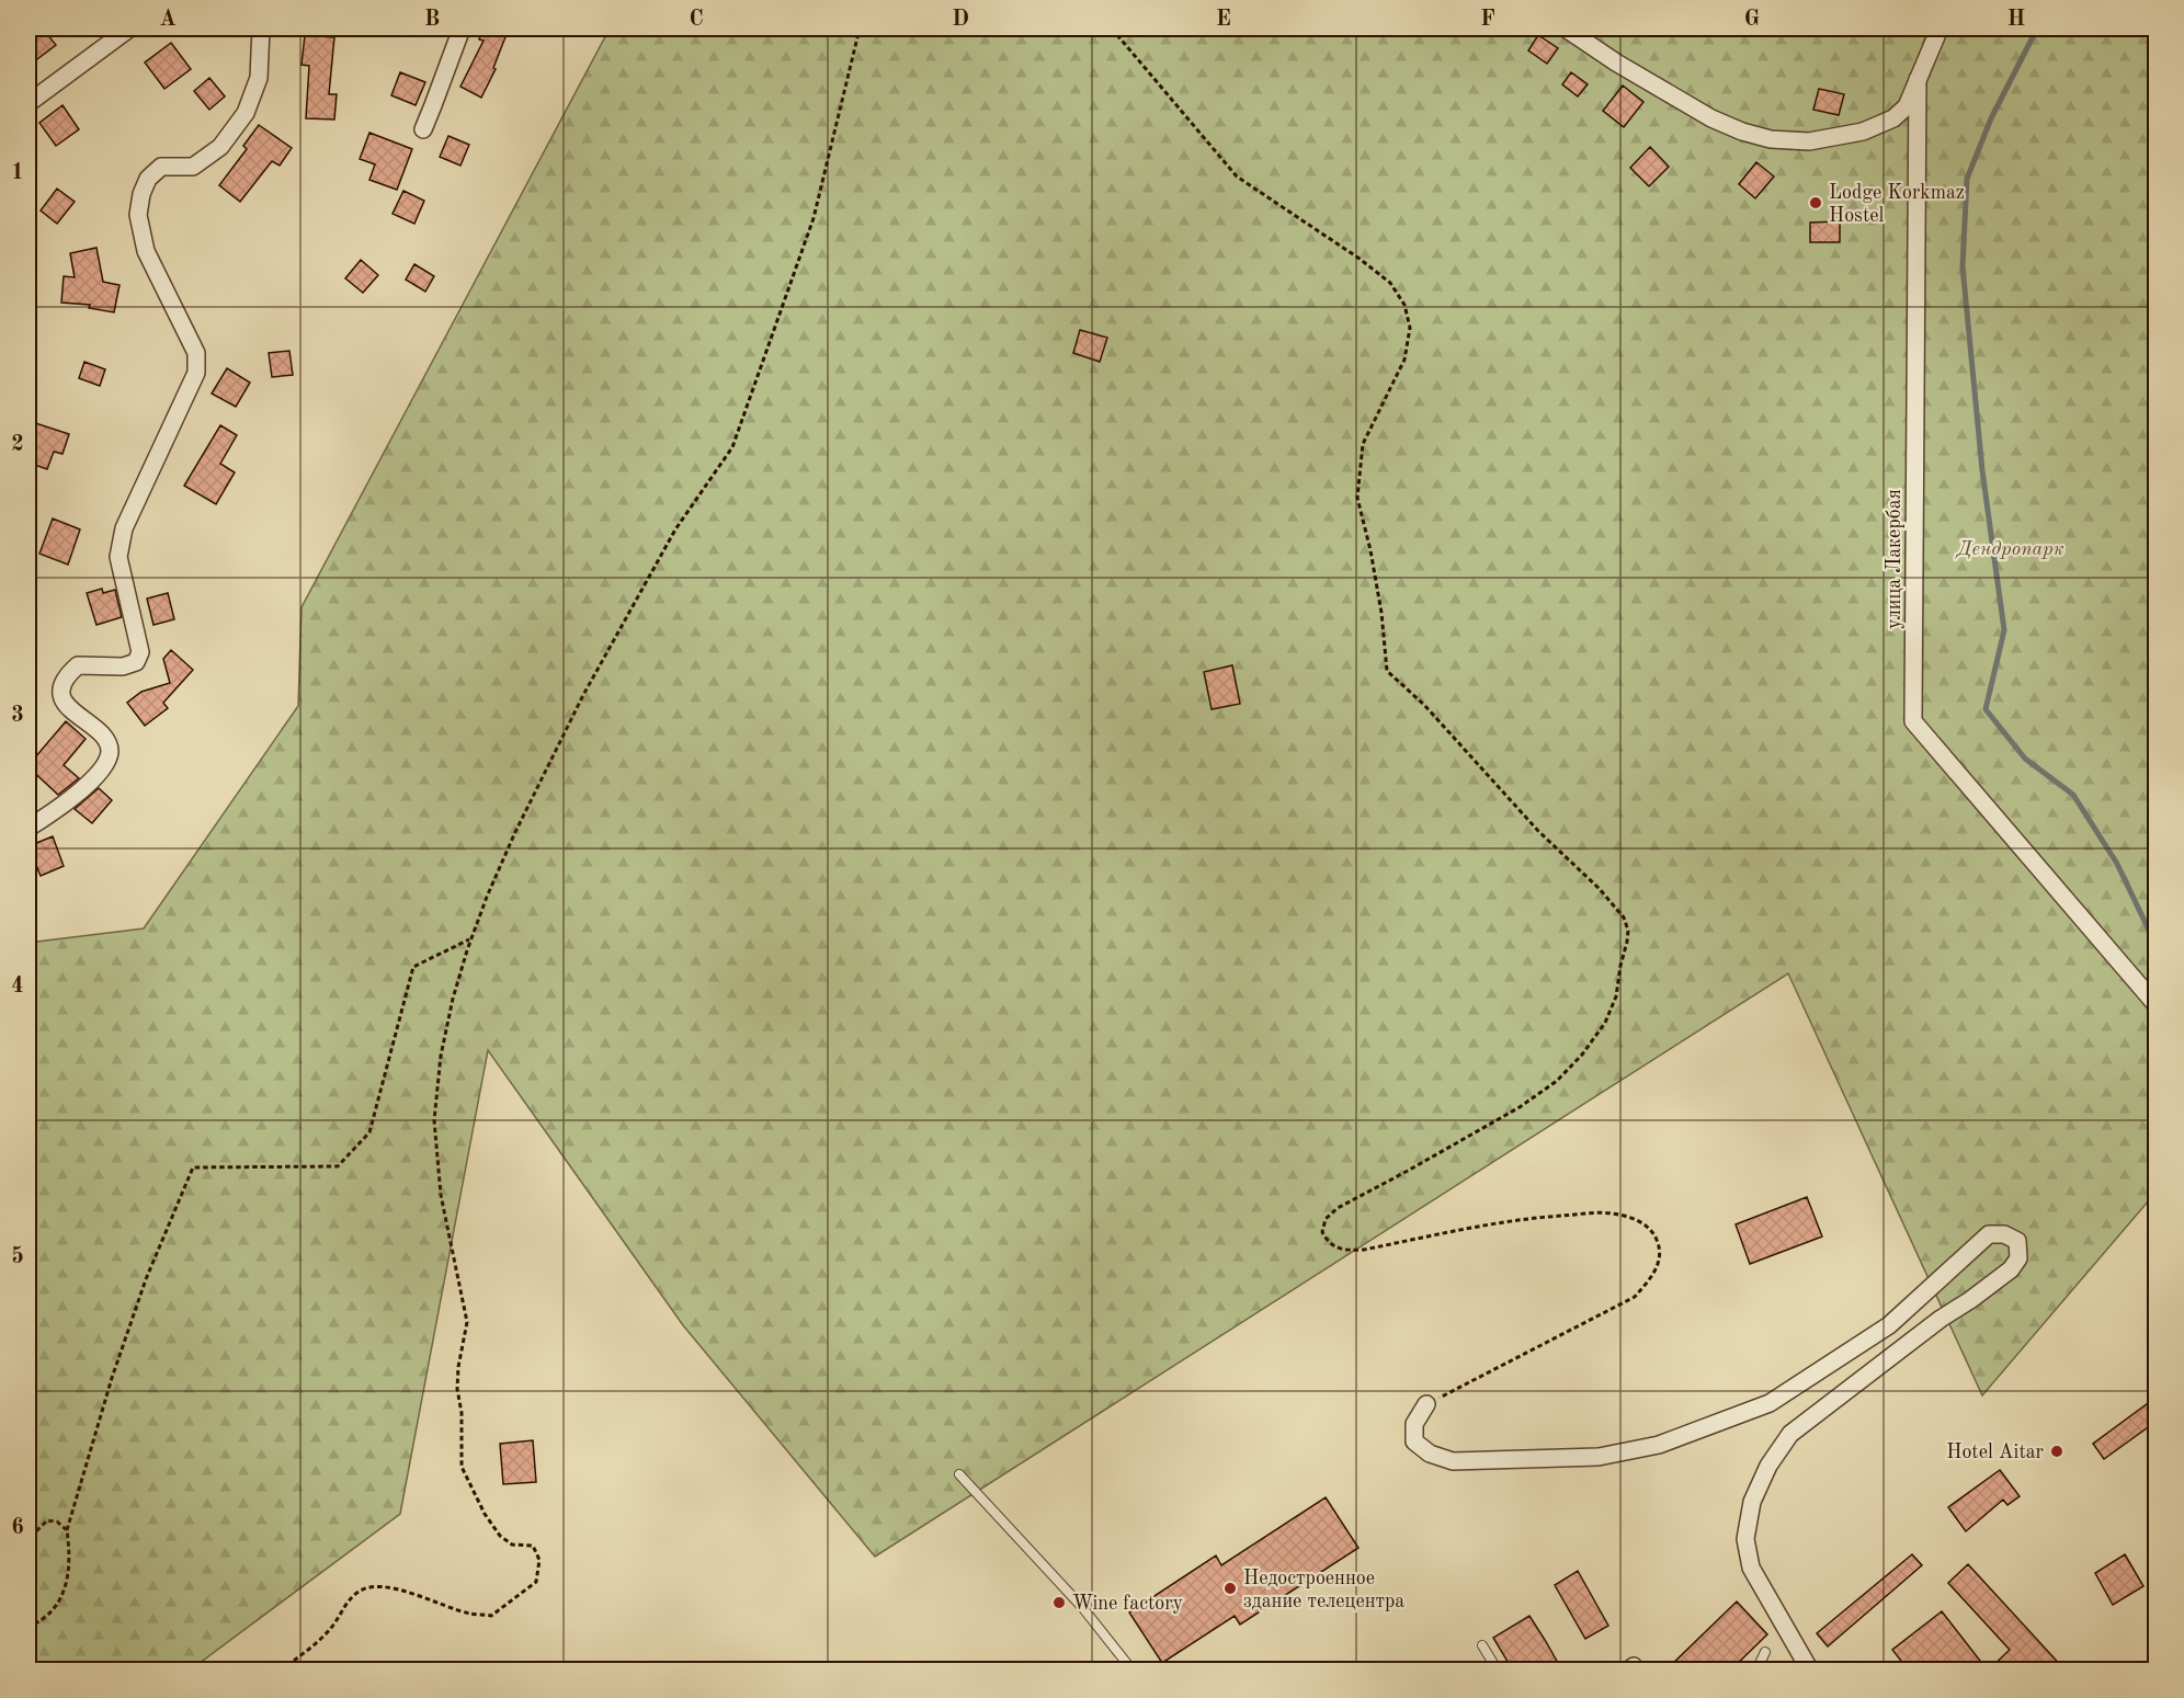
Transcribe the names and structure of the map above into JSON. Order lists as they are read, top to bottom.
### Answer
{
  "streets": {
    "street": ["улица Лакербая"]
  },
  "parks": ["Дендропарк"],
  "places": [
    "Lodge Korkmaz Hostel",
    "Hotel Aitar",
    "Недостроенное здание телецентра",
    "Wine factory"
  ],
  "grid": {
    "columns": [
      "A",
      "B",
      "C",
      "D",
      "E",
      "F",
      "G",
      "H"
    ],
    "rows": [
      "1",
      "2",
      "3",
      "4",
      "5",
      "6"
    ]
  }
}
